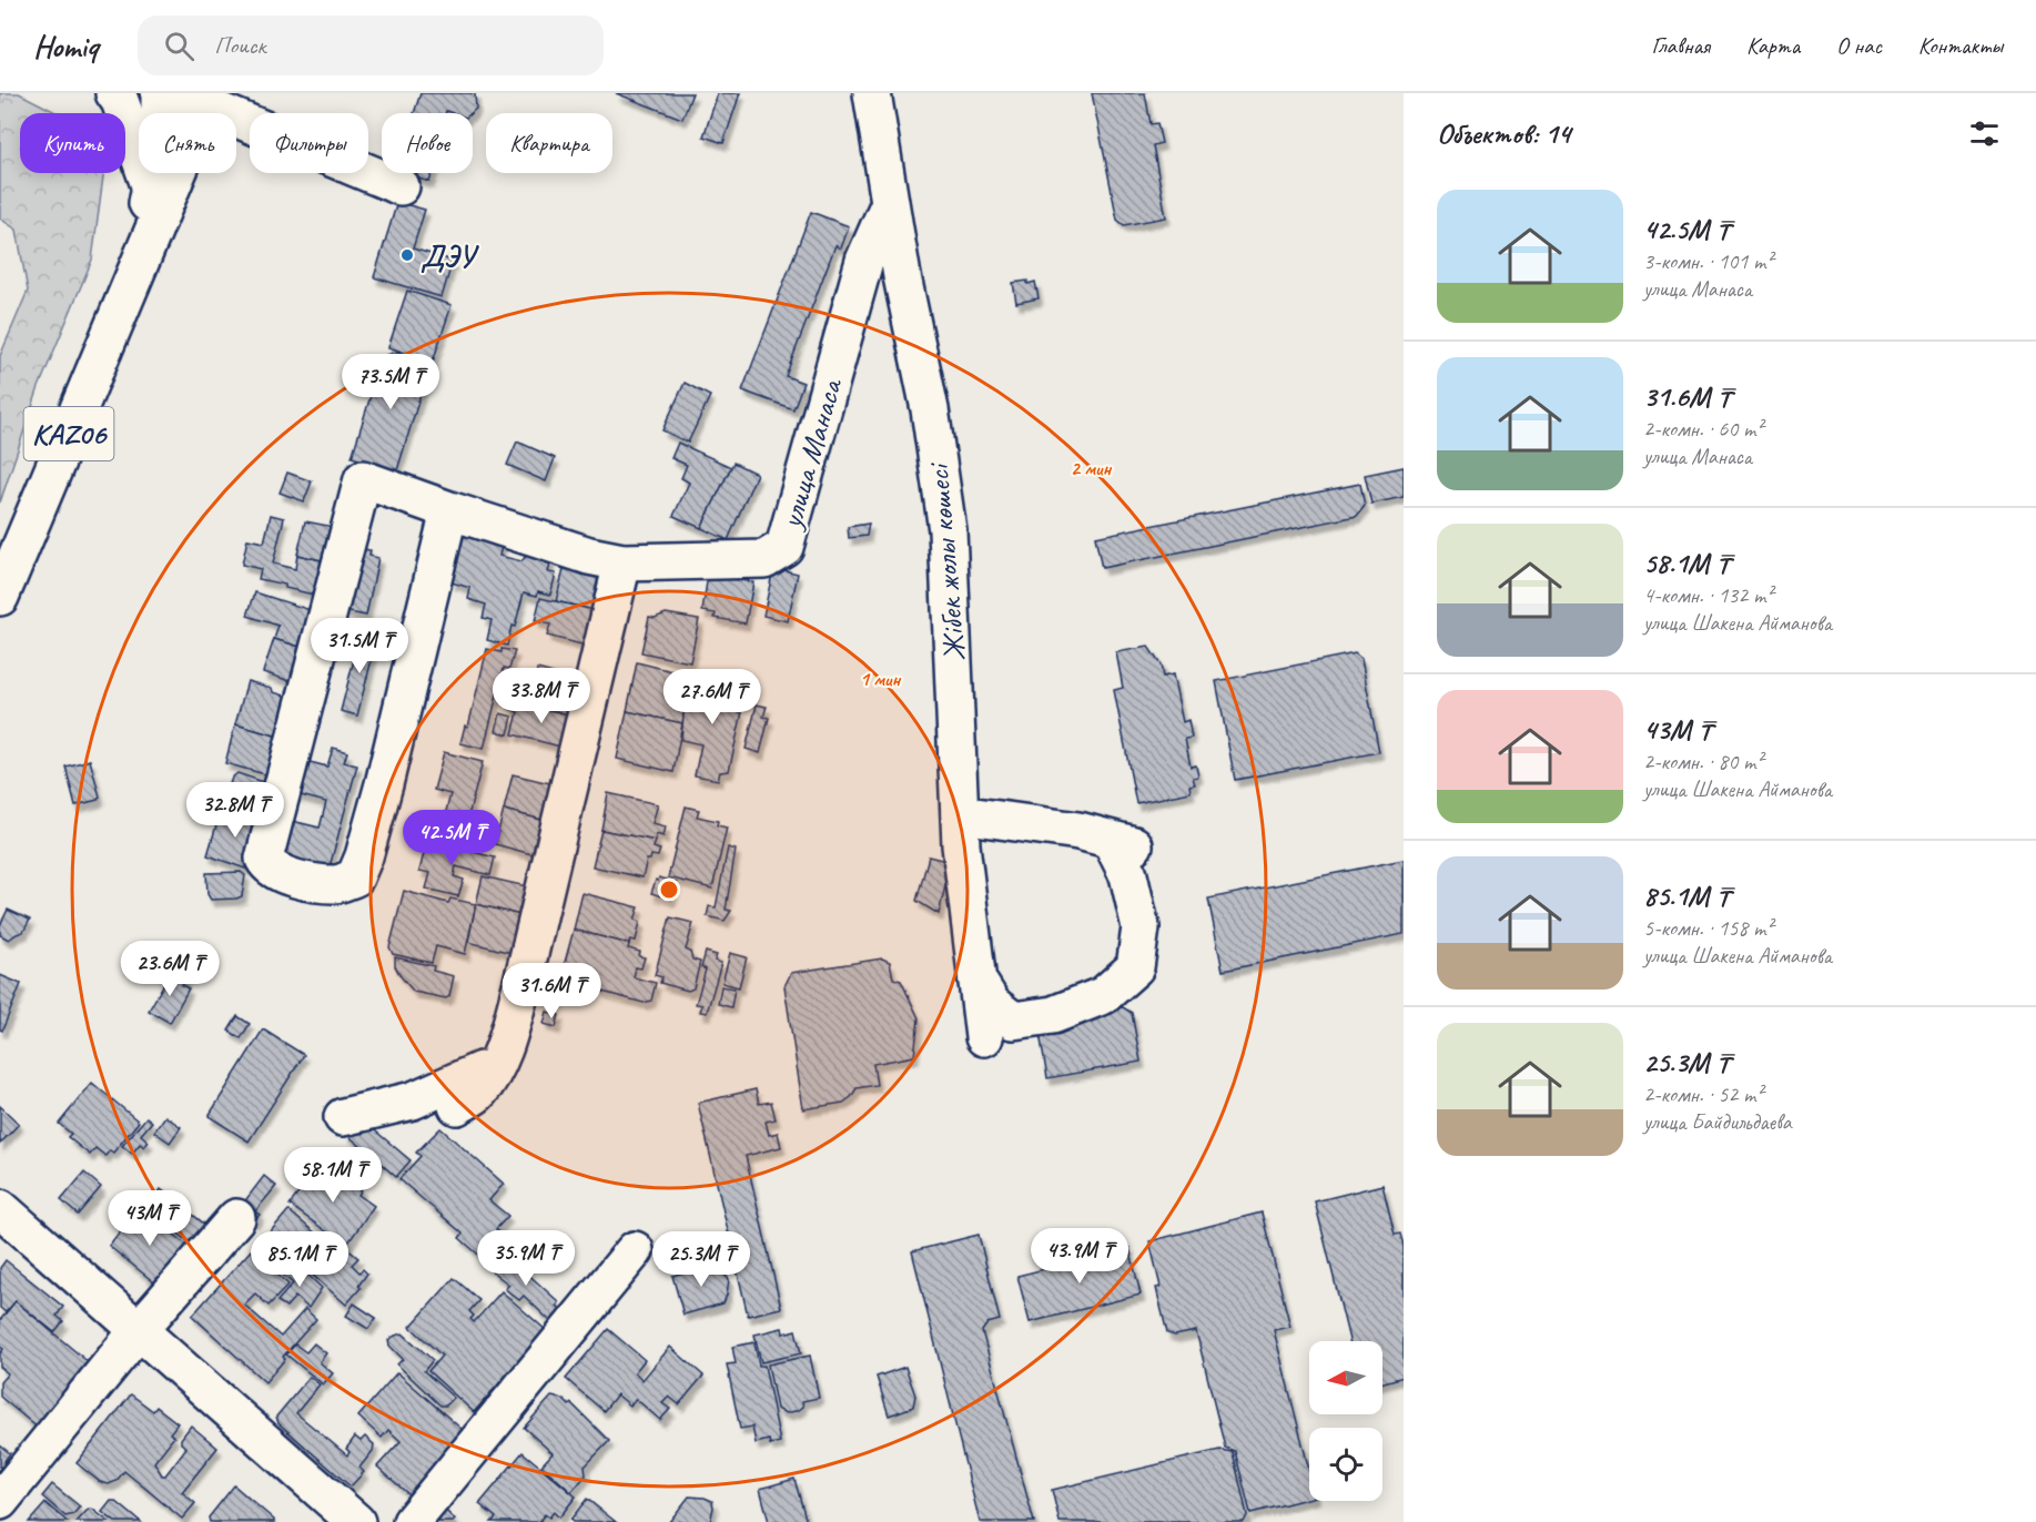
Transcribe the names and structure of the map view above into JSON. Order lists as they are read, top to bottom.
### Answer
{
  "streets": {
    "main road": ["KAZ06", "улица Манаса", "Жібек жолы көшесі"]
  },
  "crossings": [
    ["улица Манаса", "Жібек жолы көшесі"]
  ],
  "places": ["ДЭУ"],
  "north": "left",
  "page": {
    "header": "Homiq",
    "search": "Поиск",
    "nav": [
      "Главная",
      "Карта",
      "О нас",
      "Контакты"
    ],
    "heading": "Объектов: 14",
    "chip": [
      "Купить",
      "Снять",
      "Фильтры",
      "Новое",
      "Квартира"
    ],
    "list": [
      {
        "name": "42.5M ₸",
        "note": "3-комн. · 101 m² · улица Манаса"
      },
      {
        "name": "31.6M ₸",
        "note": "2-комн. · 60 m² · улица Манаса"
      },
      {
        "name": "58.1M ₸",
        "note": "4-комн. · 132 m² · улица Шакена Айманова"
      },
      {
        "name": "43M ₸",
        "note": "2-комн. · 80 m² · улица Шакена Айманова"
      },
      {
        "name": "85.1M ₸",
        "note": "5-комн. · 158 m² · улица Шакена Айманова"
      },
      {
        "name": "25.3M ₸",
        "note": "2-комн. · 52 m² · улица Байдильдаева"
      }
    ],
    "price": [
      "73.5M ₸",
      "31.5M ₸",
      "33.8M ₸",
      "27.6M ₸",
      "32.8M ₸",
      "42.5M ₸",
      "23.6M ₸",
      "31.6M ₸",
      "58.1M ₸",
      "43M ₸",
      "43.9M ₸",
      "35.9M ₸",
      "85.1M ₸",
      "25.3M ₸"
    ]
  },
  "rings": ["2 мин", "1 мин"]
}
